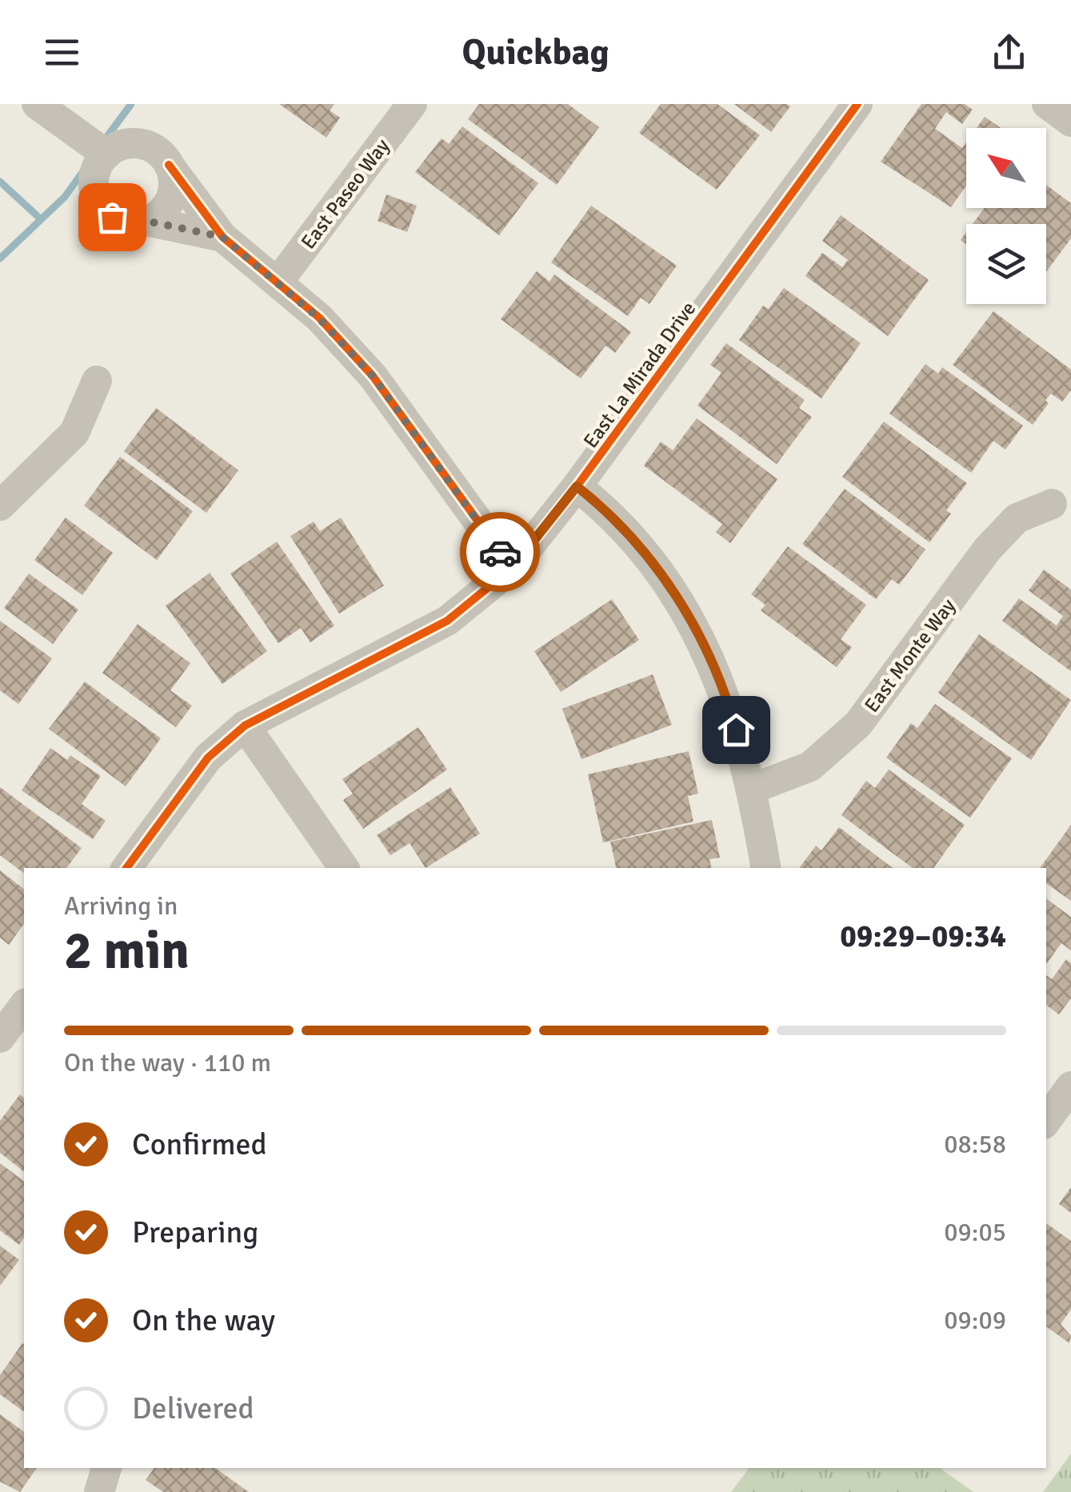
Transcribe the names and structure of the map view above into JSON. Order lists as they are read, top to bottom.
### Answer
{
  "streets": {
    "street": ["East Paseo Way", "East La Mirada Drive", "East Monte Way"]
  },
  "north": "top left",
  "page": {
    "header": "Quickbag",
    "heading": ["2 min", "Arriving in", "09:29–09:34"],
    "bar": "On the way · 110 m",
    "list": [
      ["Confirmed", "08:58"],
      ["Preparing", "09:05"],
      ["On the way", "09:09"],
      "Delivered"
    ]
  }
}
